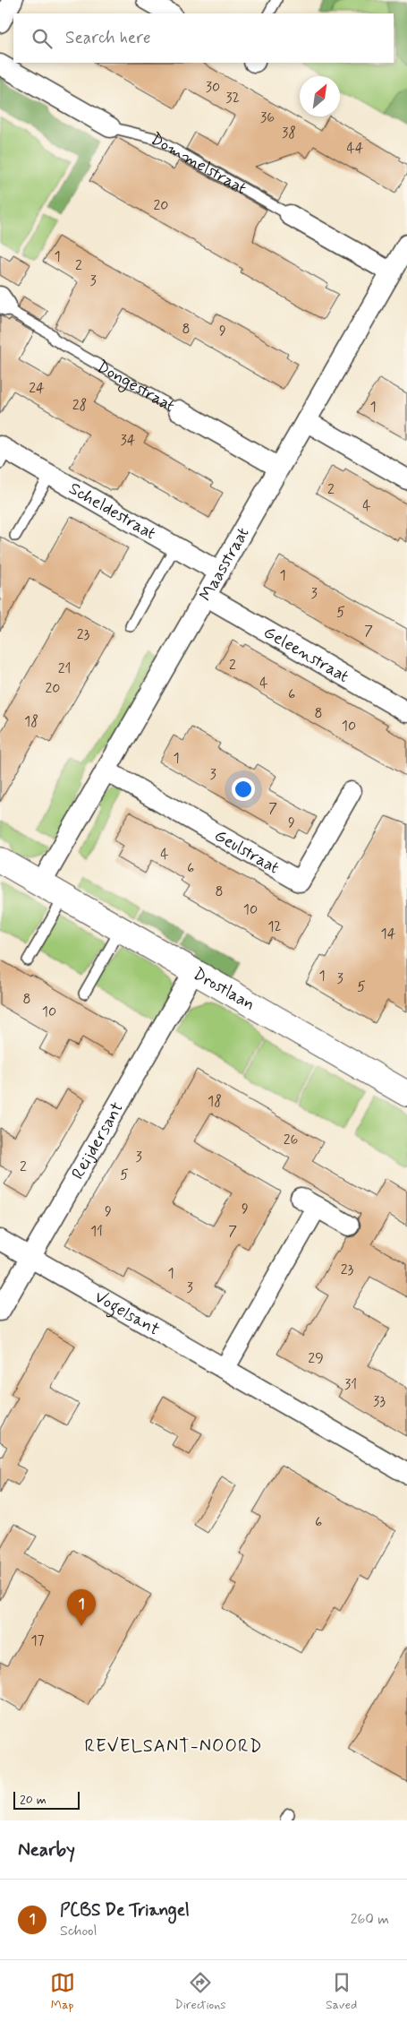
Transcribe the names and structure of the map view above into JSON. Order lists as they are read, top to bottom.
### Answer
{
  "streets": {
    "street": [
      "Dommelstraat",
      "Dongestraat",
      "Scheldestraat",
      "Maasstraat",
      "Geleenstraat",
      "Geulstraat",
      "Drostlaan",
      "Reijdersant",
      "Vogelsant"
    ]
  },
  "crossings": [
    ["Dommelstraat", "Maasstraat"],
    ["Dongestraat", "Maasstraat"],
    ["Scheldestraat", "Maasstraat"],
    ["Maasstraat", "Geleenstraat"],
    ["Maasstraat", "Geulstraat"],
    ["Maasstraat", "Drostlaan"],
    ["Drostlaan", "Reijdersant"],
    ["Reijdersant", "Vogelsant"]
  ],
  "districts": ["REVELSANT-NOORD"],
  "house_numbers": [
    "30",
    "32",
    "36",
    "38",
    "44",
    "20",
    "1",
    "2",
    "3",
    "8",
    "9",
    "24",
    "28",
    "1",
    "34",
    "2",
    "4",
    "1",
    "3",
    "5",
    "7",
    "23",
    "2",
    "21",
    "4",
    "20",
    "6",
    "8",
    "18",
    "10",
    "1",
    "3",
    "7",
    "9",
    "4",
    "6",
    "8",
    "10",
    "12",
    "14",
    "1",
    "3",
    "5",
    "8",
    "10",
    "18",
    "26",
    "3",
    "2",
    "5",
    "9",
    "9",
    "11",
    "7",
    "23",
    "1",
    "3",
    "29",
    "31",
    "33",
    "6",
    "17"
  ],
  "scale_bar": "20 m",
  "north": "top right",
  "page": {
    "search": "Search here",
    "pins": "1",
    "scale": "20 m",
    "heading": "Nearby",
    "list": [
      {
        "mark": "1",
        "name": "PCBS De Triangel",
        "note": "School",
        "value": "260 m"
      }
    ],
    "nav": ["Map", "Directions", "Saved"]
  }
}
